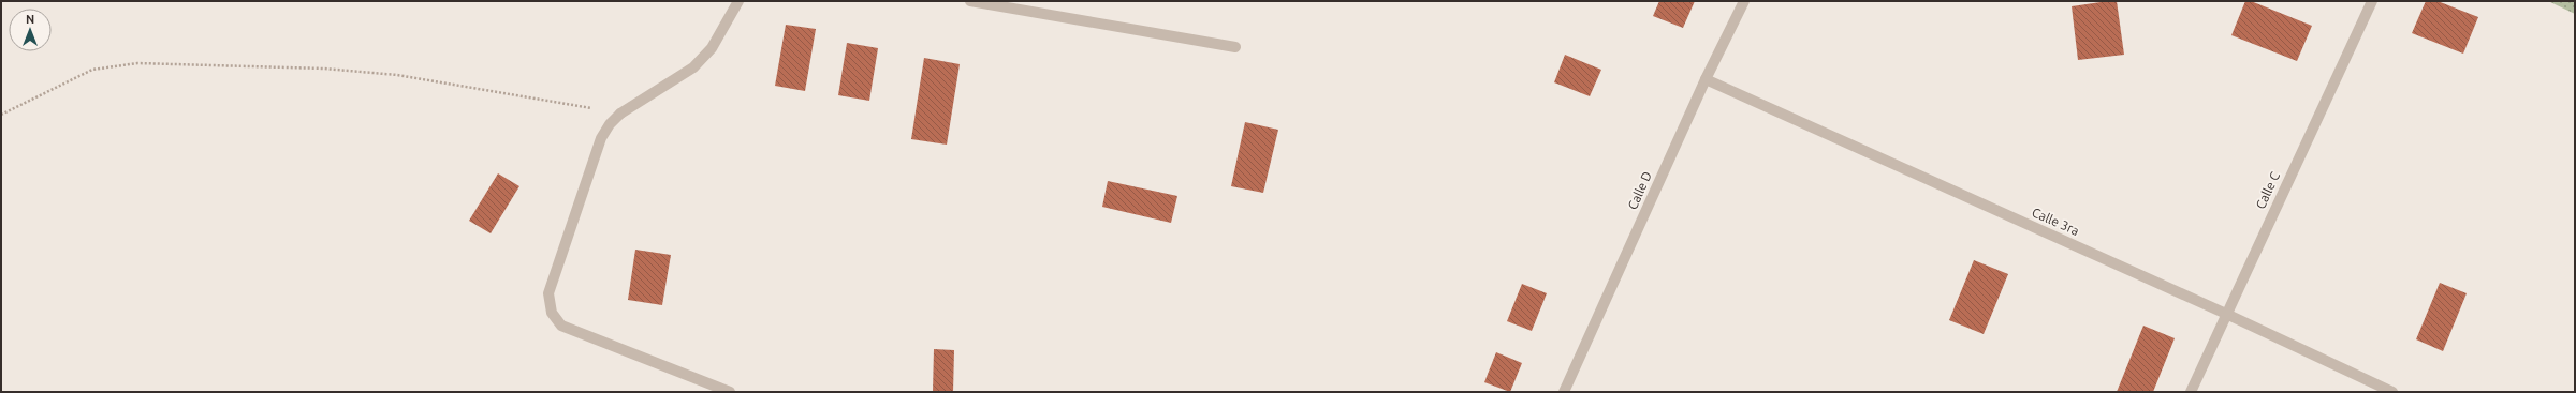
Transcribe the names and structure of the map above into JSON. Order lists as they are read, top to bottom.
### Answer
{
  "streets": {
    "street": ["Calle D", "Calle C", "Calle 3ra"]
  },
  "crossings": [
    ["Calle D", "Calle 3ra"],
    ["Calle C", "Calle 3ra"]
  ],
  "north": "top"
}
